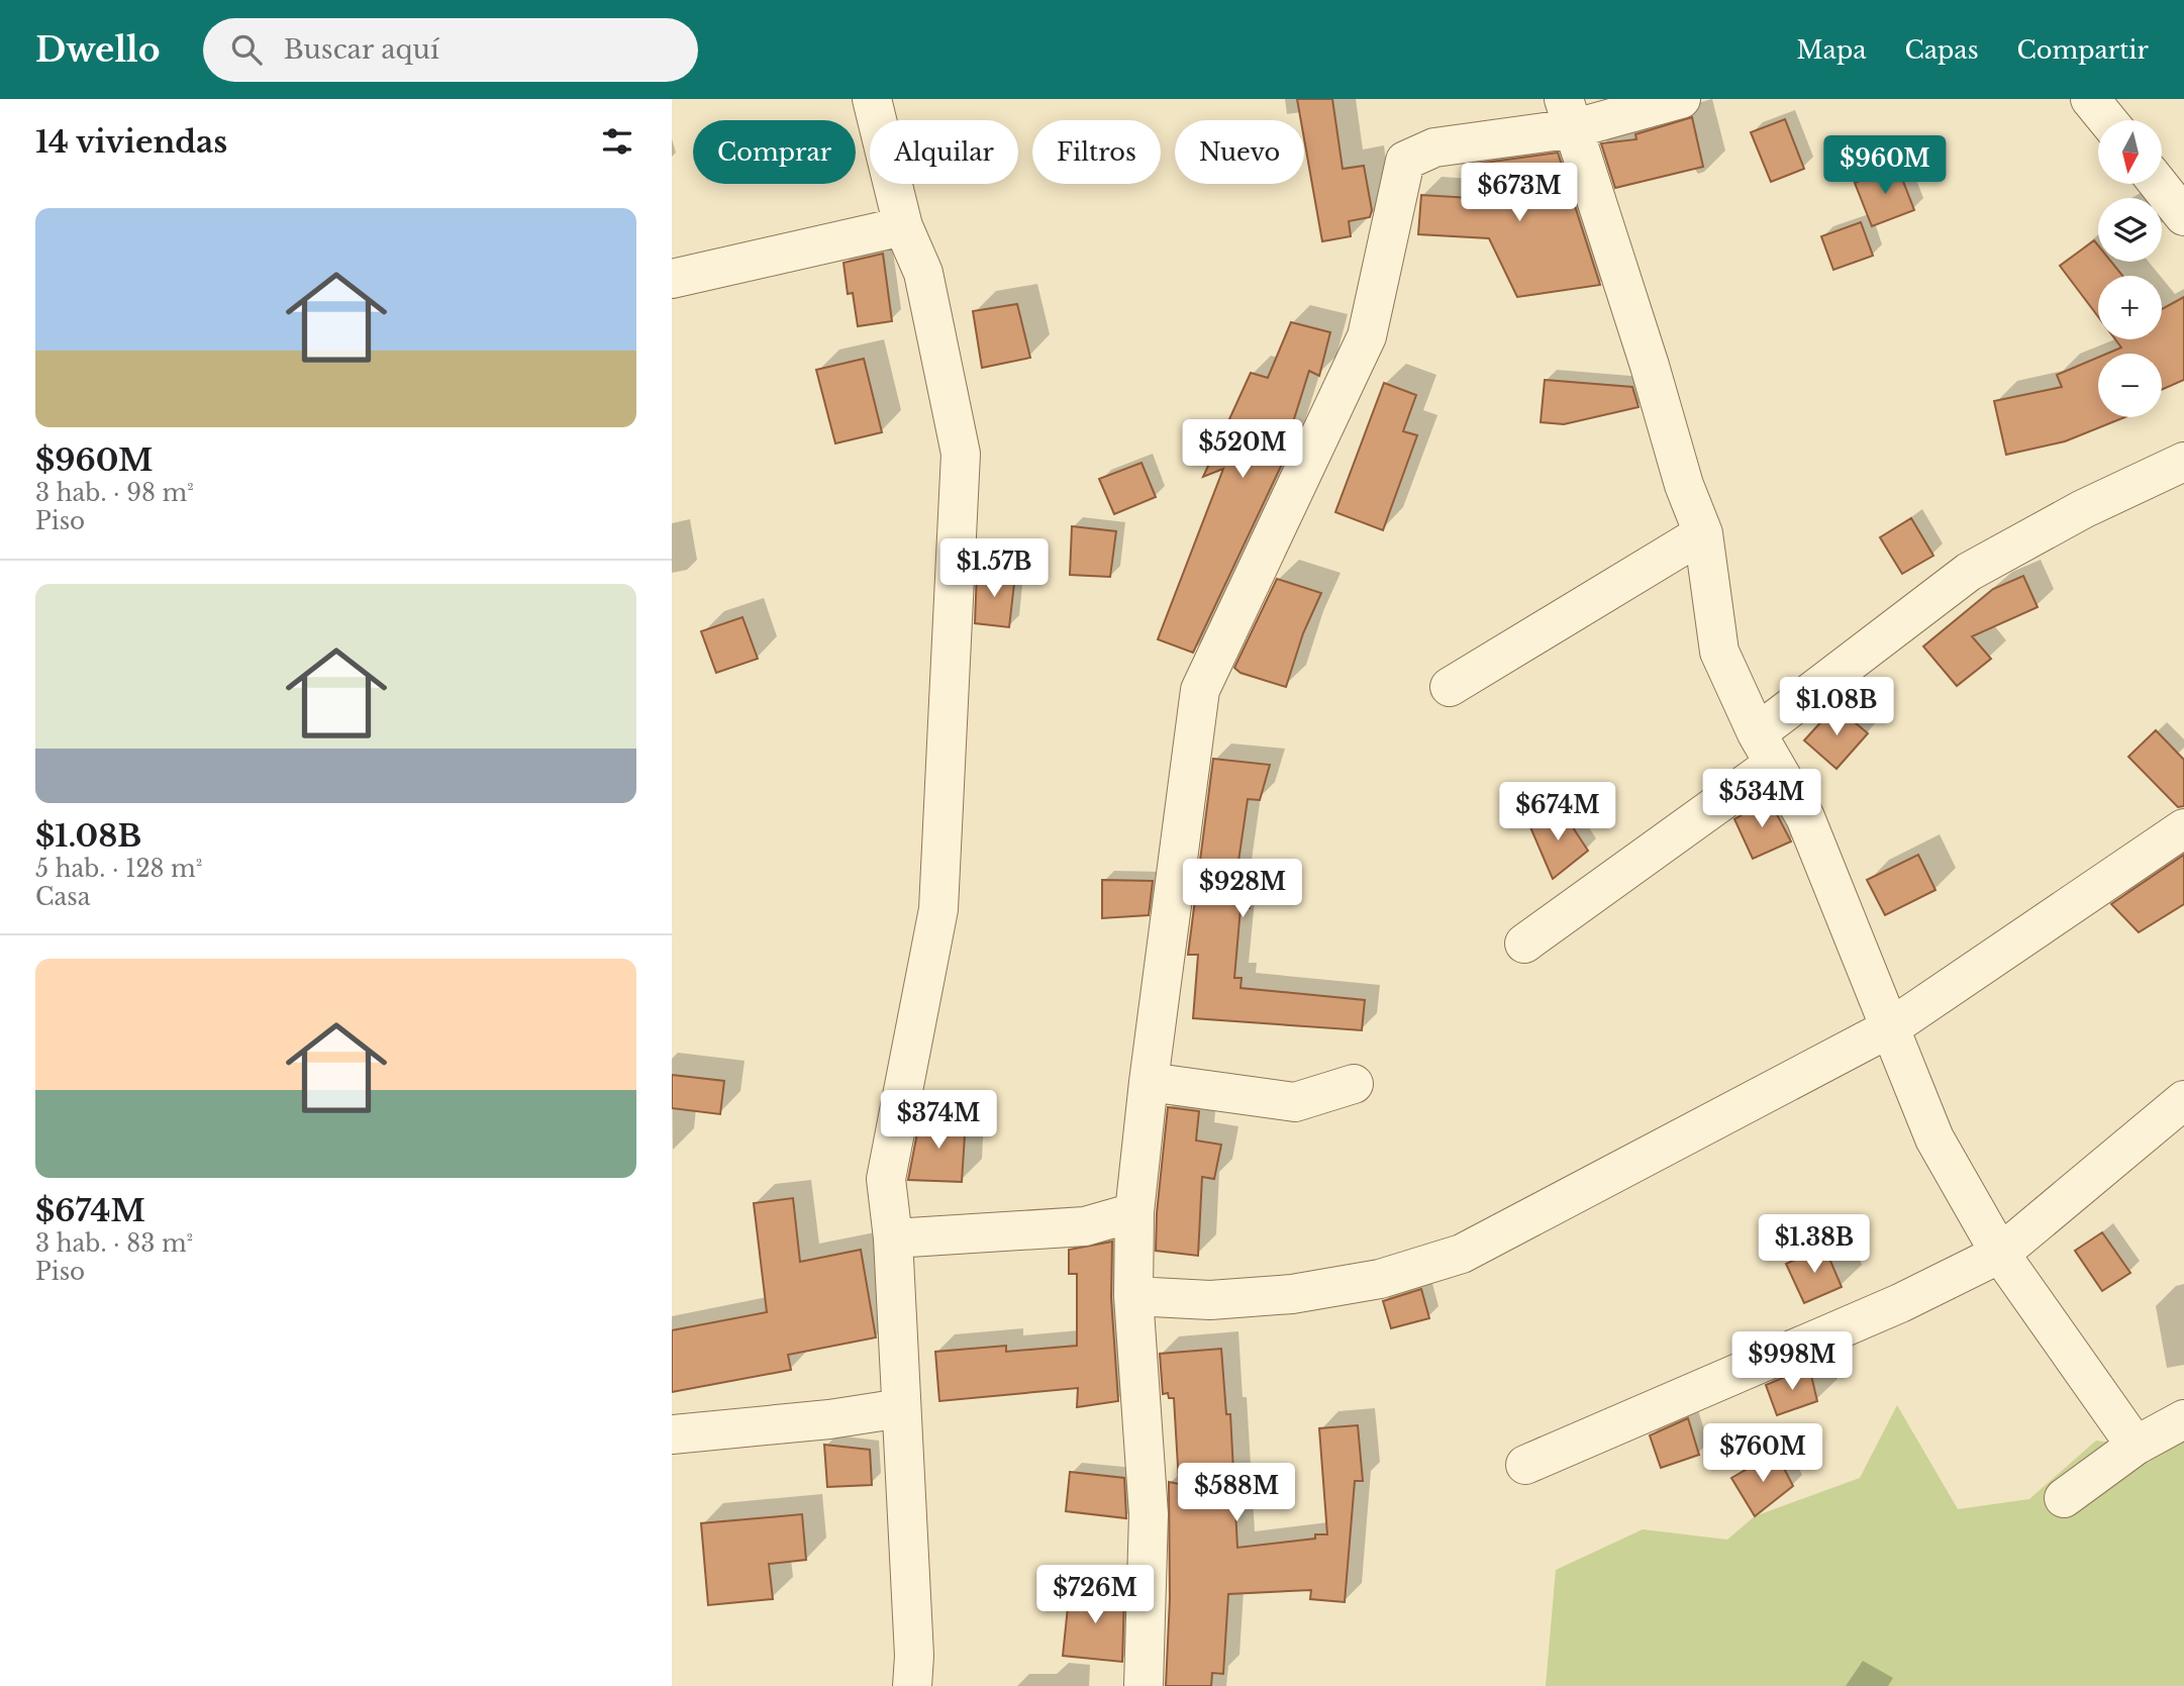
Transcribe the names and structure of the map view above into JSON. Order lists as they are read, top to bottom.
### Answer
{
  "north": "bottom",
  "page": {
    "header": "Dwello",
    "search": "Buscar aquí",
    "nav": ["Mapa", "Capas", "Compartir"],
    "heading": "14 viviendas",
    "map_buttons": ["+", "−"],
    "chip": [
      "Comprar",
      "Alquilar",
      "Filtros",
      "Nuevo"
    ],
    "price": [
      "$960M",
      "$673M",
      "$520M",
      "$1.57B",
      "$1.08B",
      "$534M",
      "$674M",
      "$928M",
      "$374M",
      "$1.38B",
      "$998M",
      "$760M",
      "$588M",
      "$726M"
    ],
    "list": [
      {
        "name": "$960M",
        "note": "3 hab. · 98 m² · Piso"
      },
      {
        "name": "$1.08B",
        "note": "5 hab. · 128 m² · Casa"
      },
      {
        "name": "$674M",
        "note": "3 hab. · 83 m² · Piso"
      }
    ]
  }
}
